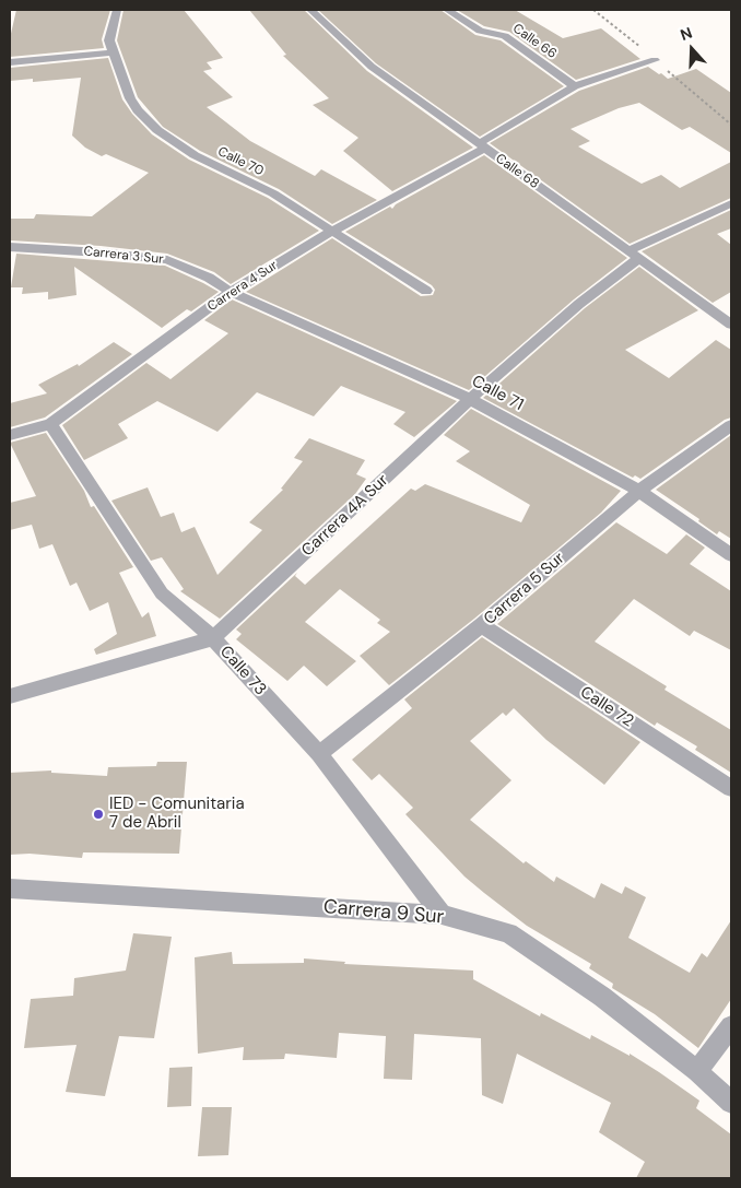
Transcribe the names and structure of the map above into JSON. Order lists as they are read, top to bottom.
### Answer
{
  "streets": {
    "street": [
      "Calle 66",
      "Calle 70",
      "Calle 68",
      "Carrera 3 Sur",
      "Carrera 4 Sur",
      "Calle 71",
      "Carrera 4A Sur",
      "Carrera 5 Sur",
      "Calle 73",
      "Calle 72",
      "Carrera 9 Sur"
    ]
  },
  "crossings": [
    ["Calle 66", "Carrera 4 Sur"],
    ["Calle 70", "Carrera 4 Sur"],
    ["Calle 68", "Carrera 4 Sur"],
    ["Calle 68", "Carrera 4A Sur"],
    ["Carrera 3 Sur", "Carrera 4 Sur"],
    ["Carrera 3 Sur", "Calle 71"],
    ["Carrera 4 Sur", "Calle 71"],
    ["Carrera 4 Sur", "Calle 73"],
    ["Calle 71", "Carrera 4A Sur"],
    ["Calle 71", "Carrera 5 Sur"],
    ["Carrera 4A Sur", "Calle 73"],
    ["Carrera 5 Sur", "Calle 73"],
    ["Carrera 5 Sur", "Calle 72"],
    ["Calle 73", "Carrera 9 Sur"]
  ],
  "places": ["IED - Comunitaria 7 de Abril"],
  "north": "top"
}
